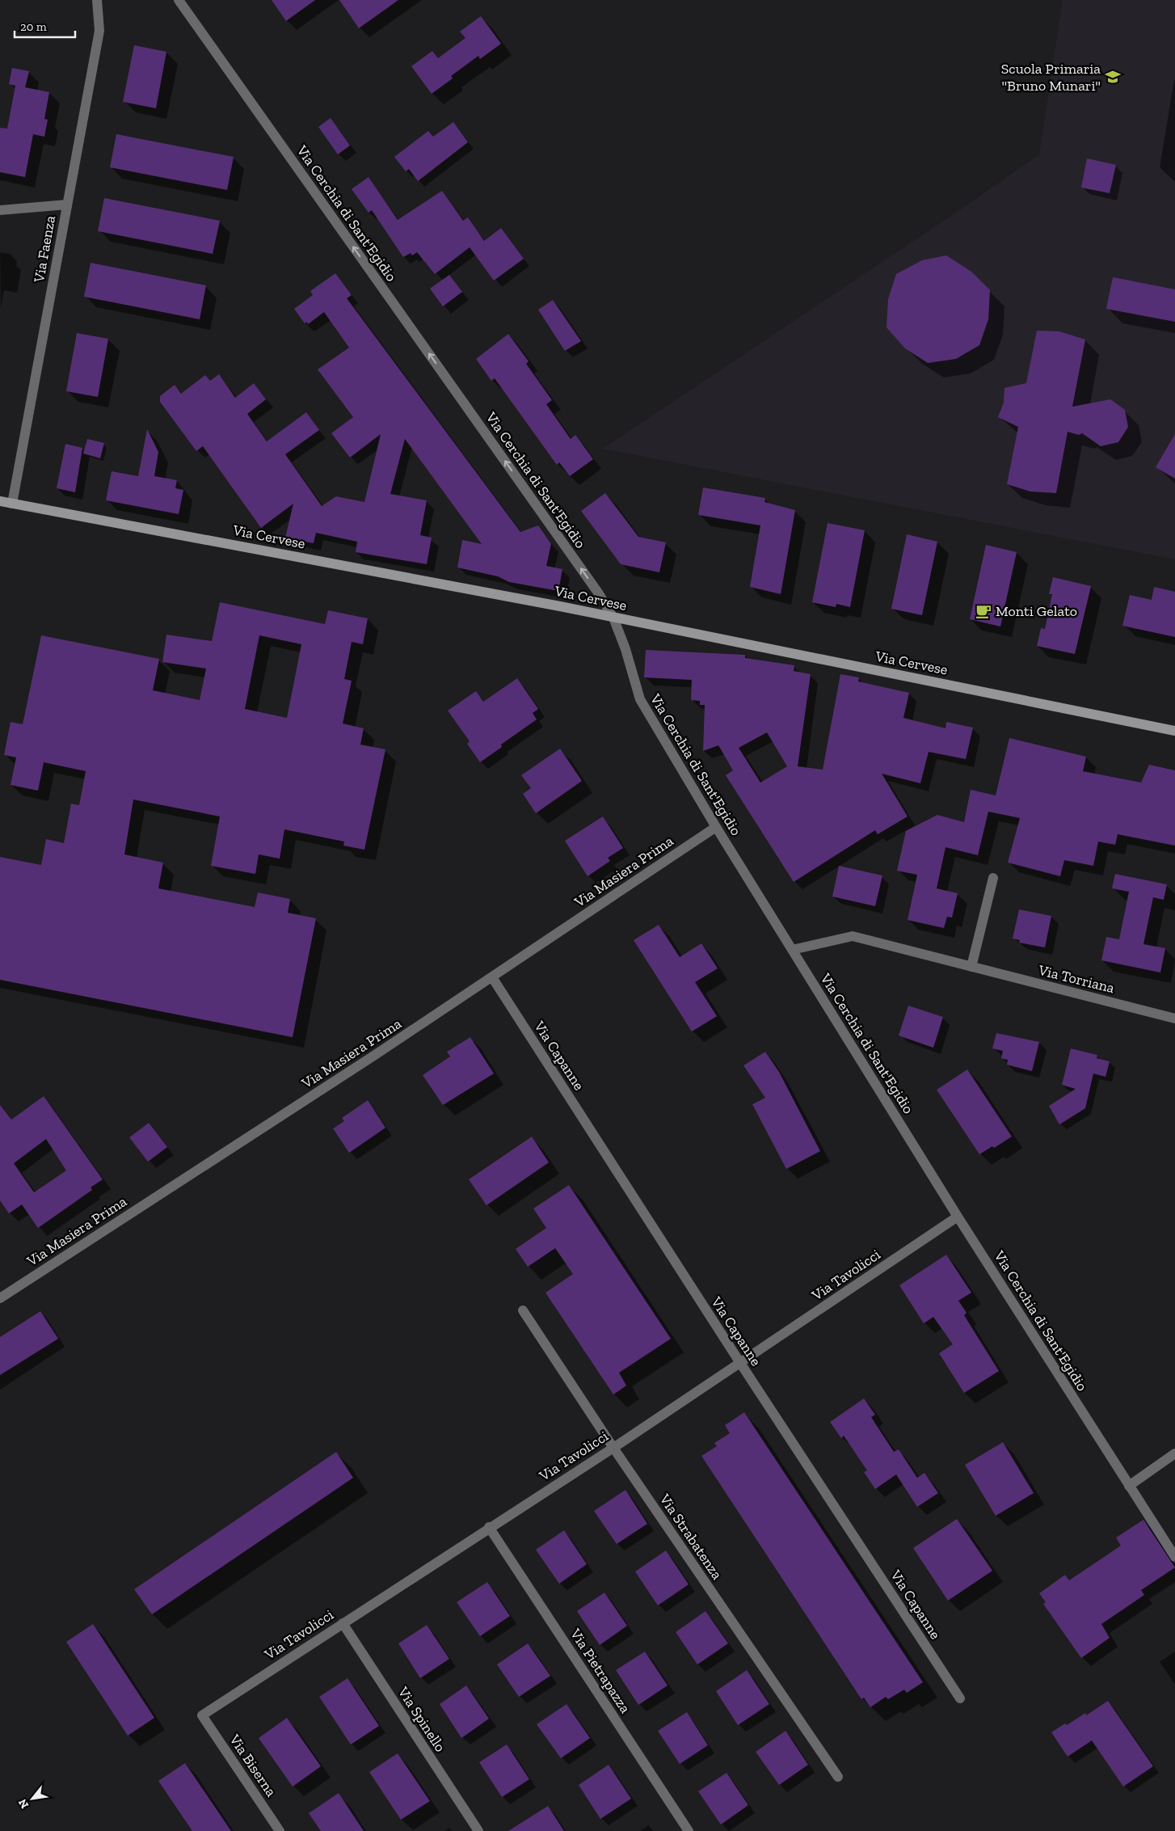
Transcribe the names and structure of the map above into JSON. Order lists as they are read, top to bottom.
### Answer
{
  "streets": {
    "main road": ["Via Cervese"],
    "street": [
      "Via Cerchia di Sant'Egidio",
      "Via Faenza",
      "Via Masiera Prima",
      "Via Torriana",
      "Via Capanne",
      "Via Tavolicci",
      "Via Strabatenza",
      "Via Pietrapazza",
      "Via Spinello",
      "Via Biserna"
    ]
  },
  "crossings": [
    ["Via Cerchia di Sant'Egidio", "Via Cervese"],
    ["Via Cerchia di Sant'Egidio", "Via Masiera Prima"],
    ["Via Cerchia di Sant'Egidio", "Via Torriana"],
    ["Via Cerchia di Sant'Egidio", "Via Tavolicci"],
    ["Via Faenza", "Via Cervese"],
    ["Via Masiera Prima", "Via Capanne"],
    ["Via Capanne", "Via Tavolicci"],
    ["Via Tavolicci", "Via Strabatenza"],
    ["Via Tavolicci", "Via Pietrapazza"],
    ["Via Tavolicci", "Via Spinello"],
    ["Via Tavolicci", "Via Biserna"]
  ],
  "one_way": ["Via Cerchia di Sant'Egidio"],
  "places": {
    "school or university": ["Scuola Primaria \"Bruno Munari\""],
    "cafe": ["Monti Gelato"]
  },
  "scale_bar": "20 m",
  "north": "bottom left"
}
